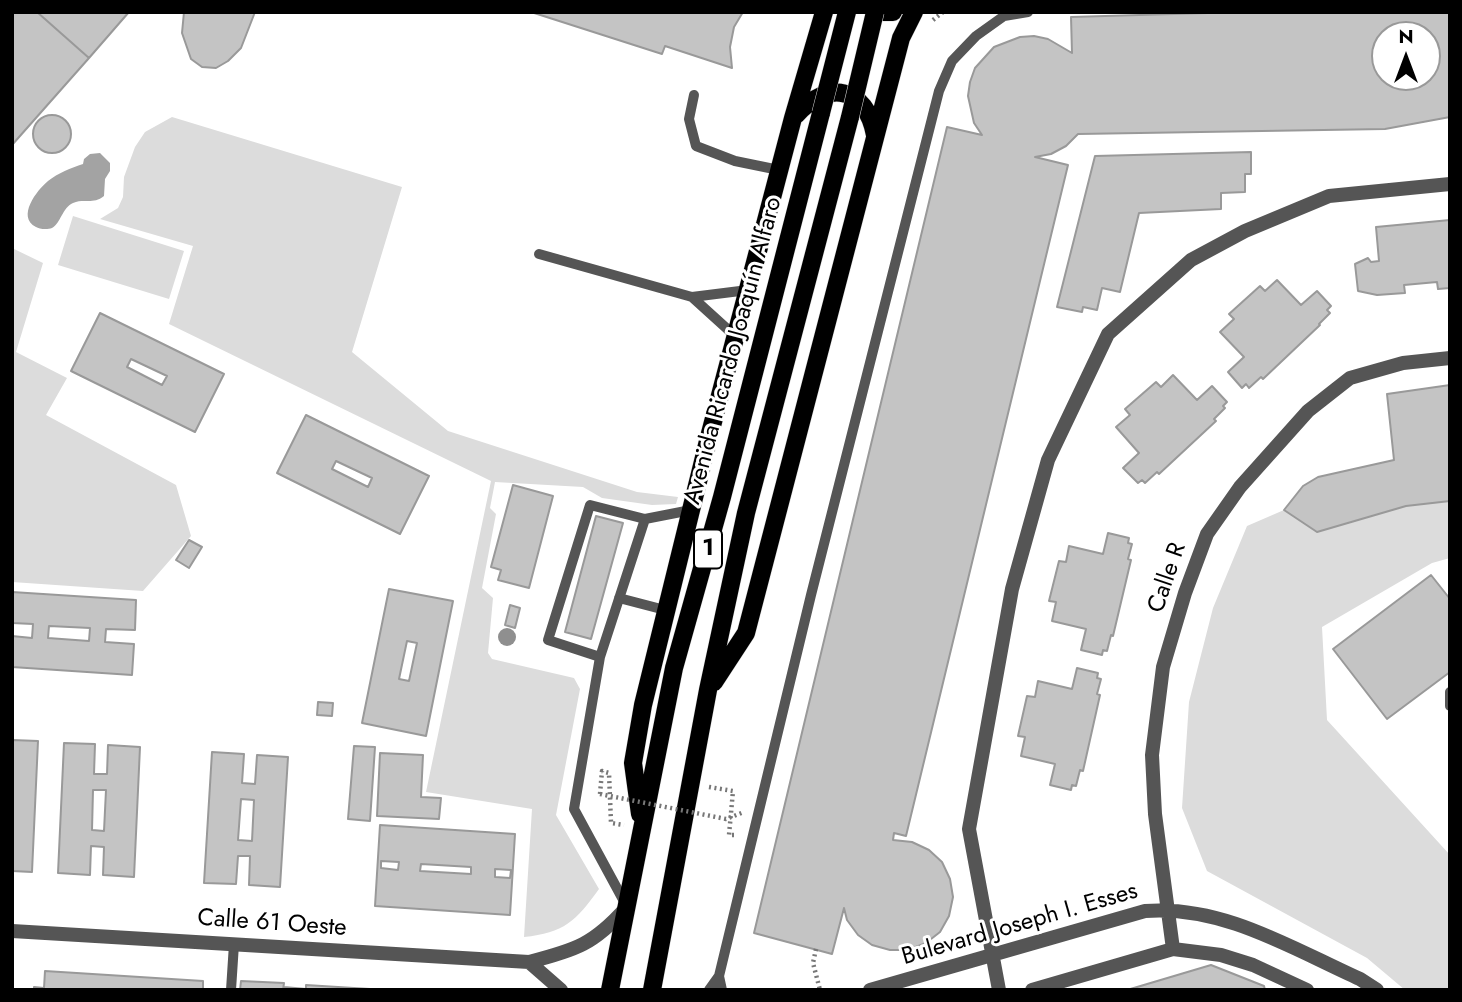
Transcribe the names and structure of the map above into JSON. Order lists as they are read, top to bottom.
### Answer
{
  "streets": {
    "main road": ["Avenida Ricardo Joaquín Alfaro", "1"],
    "street": ["Calle R", "Calle 61 Oeste", "Bulevard Joseph I. Esses"]
  },
  "crossings": [
    ["Avenida Ricardo Joaquín Alfaro", "Calle 61 Oeste"],
    ["Calle R", "Bulevard Joseph I. Esses"]
  ],
  "north": "top"
}
